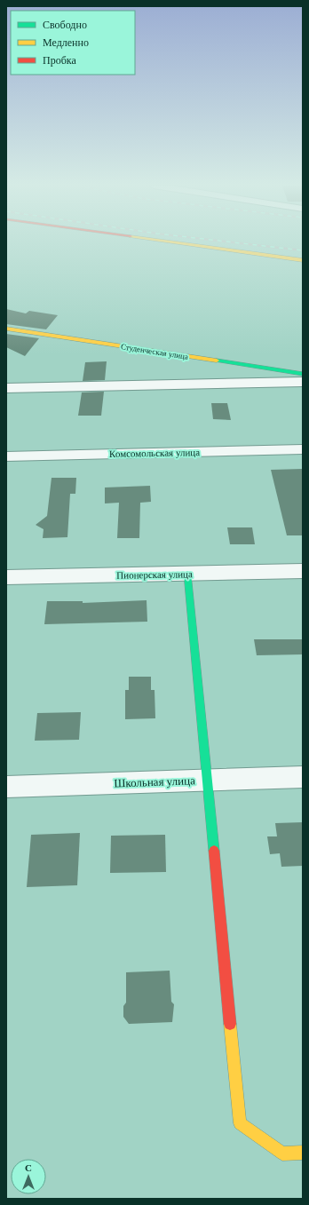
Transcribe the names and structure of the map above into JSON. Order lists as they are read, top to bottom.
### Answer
{
  "streets": {
    "street": [
      "Студенческая улица",
      "Комсомольская улица",
      "Пионерская улица",
      "Школьная улица"
    ]
  },
  "legend": ["Свободно", "Медленно", "Пробка"],
  "north": "top"
}
